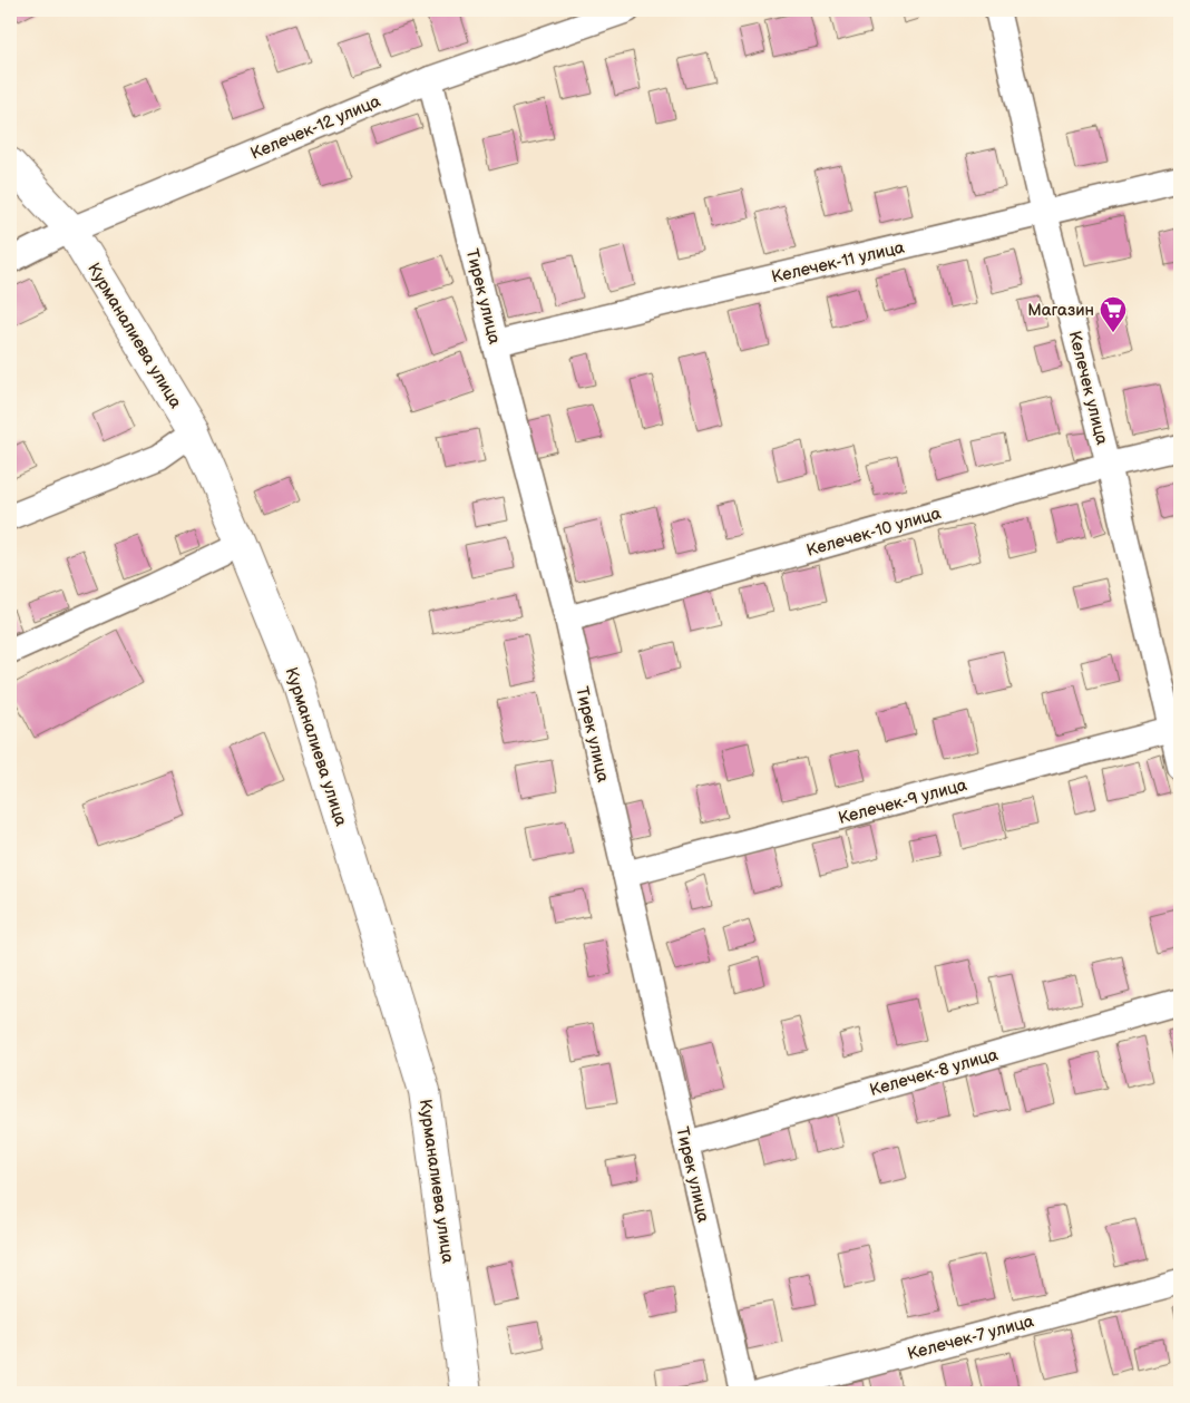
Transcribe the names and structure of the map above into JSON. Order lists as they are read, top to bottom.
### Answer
{
  "streets": {
    "street": [
      "Келечек-12 улица",
      "Келечек-11 улица",
      "Тирек улица",
      "Курманалиева улица",
      "Келечек улица",
      "Келечек-10 улица",
      "Келечек-9 улица",
      "Келечек-8 улица",
      "Келечек-7 улица"
    ]
  },
  "crossings": [
    ["Келечек-12 улица", "Тирек улица"],
    ["Келечек-12 улица", "Курманалиева улица"],
    ["Келечек-11 улица", "Тирек улица"],
    ["Келечек-11 улица", "Келечек улица"],
    ["Тирек улица", "Келечек-10 улица"],
    ["Тирек улица", "Келечек-9 улица"],
    ["Тирек улица", "Келечек-8 улица"],
    ["Келечек улица", "Келечек-10 улица"],
    ["Келечек улица", "Келечек-9 улица"]
  ],
  "places": {
    "supermarket": ["Магазин"]
  }
}
